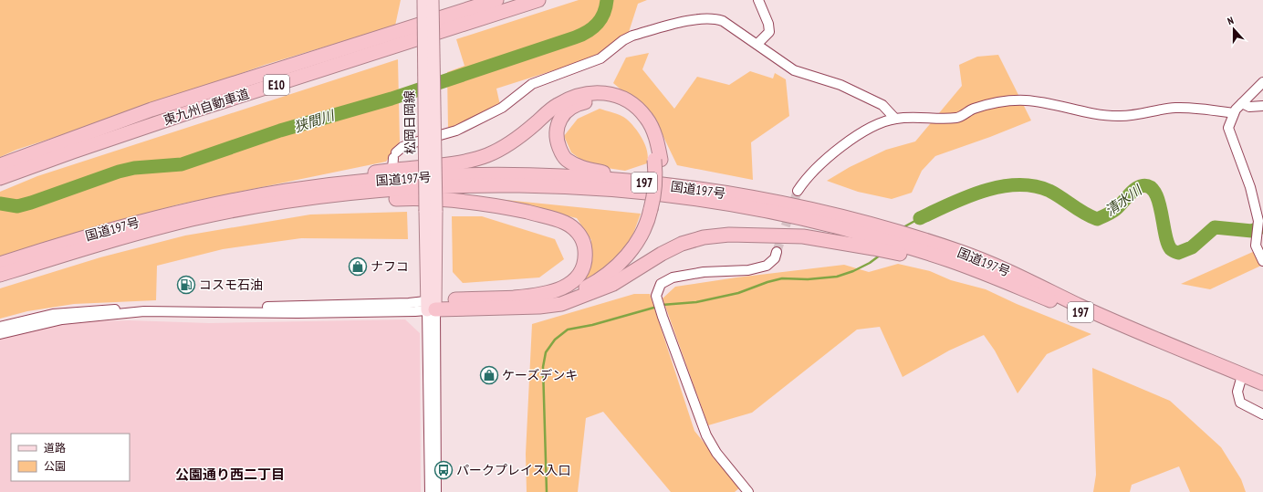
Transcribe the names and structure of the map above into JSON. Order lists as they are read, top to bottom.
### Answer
{
  "streets": {
    "highway": [
      "E10",
      "東九州自動車道",
      "国道197号",
      "197"
    ],
    "main road": ["松岡日岡線"]
  },
  "districts": ["公園通り西二丁目"],
  "water": ["狭間川", "清水川"],
  "places": {
    "shop": ["ナフコ", "ケーズデンキ"],
    "fuel station": ["コスモ石油"],
    "bus stop": ["パークプレイス入口"]
  },
  "legend": ["道路", "公園"],
  "north": "top"
}
